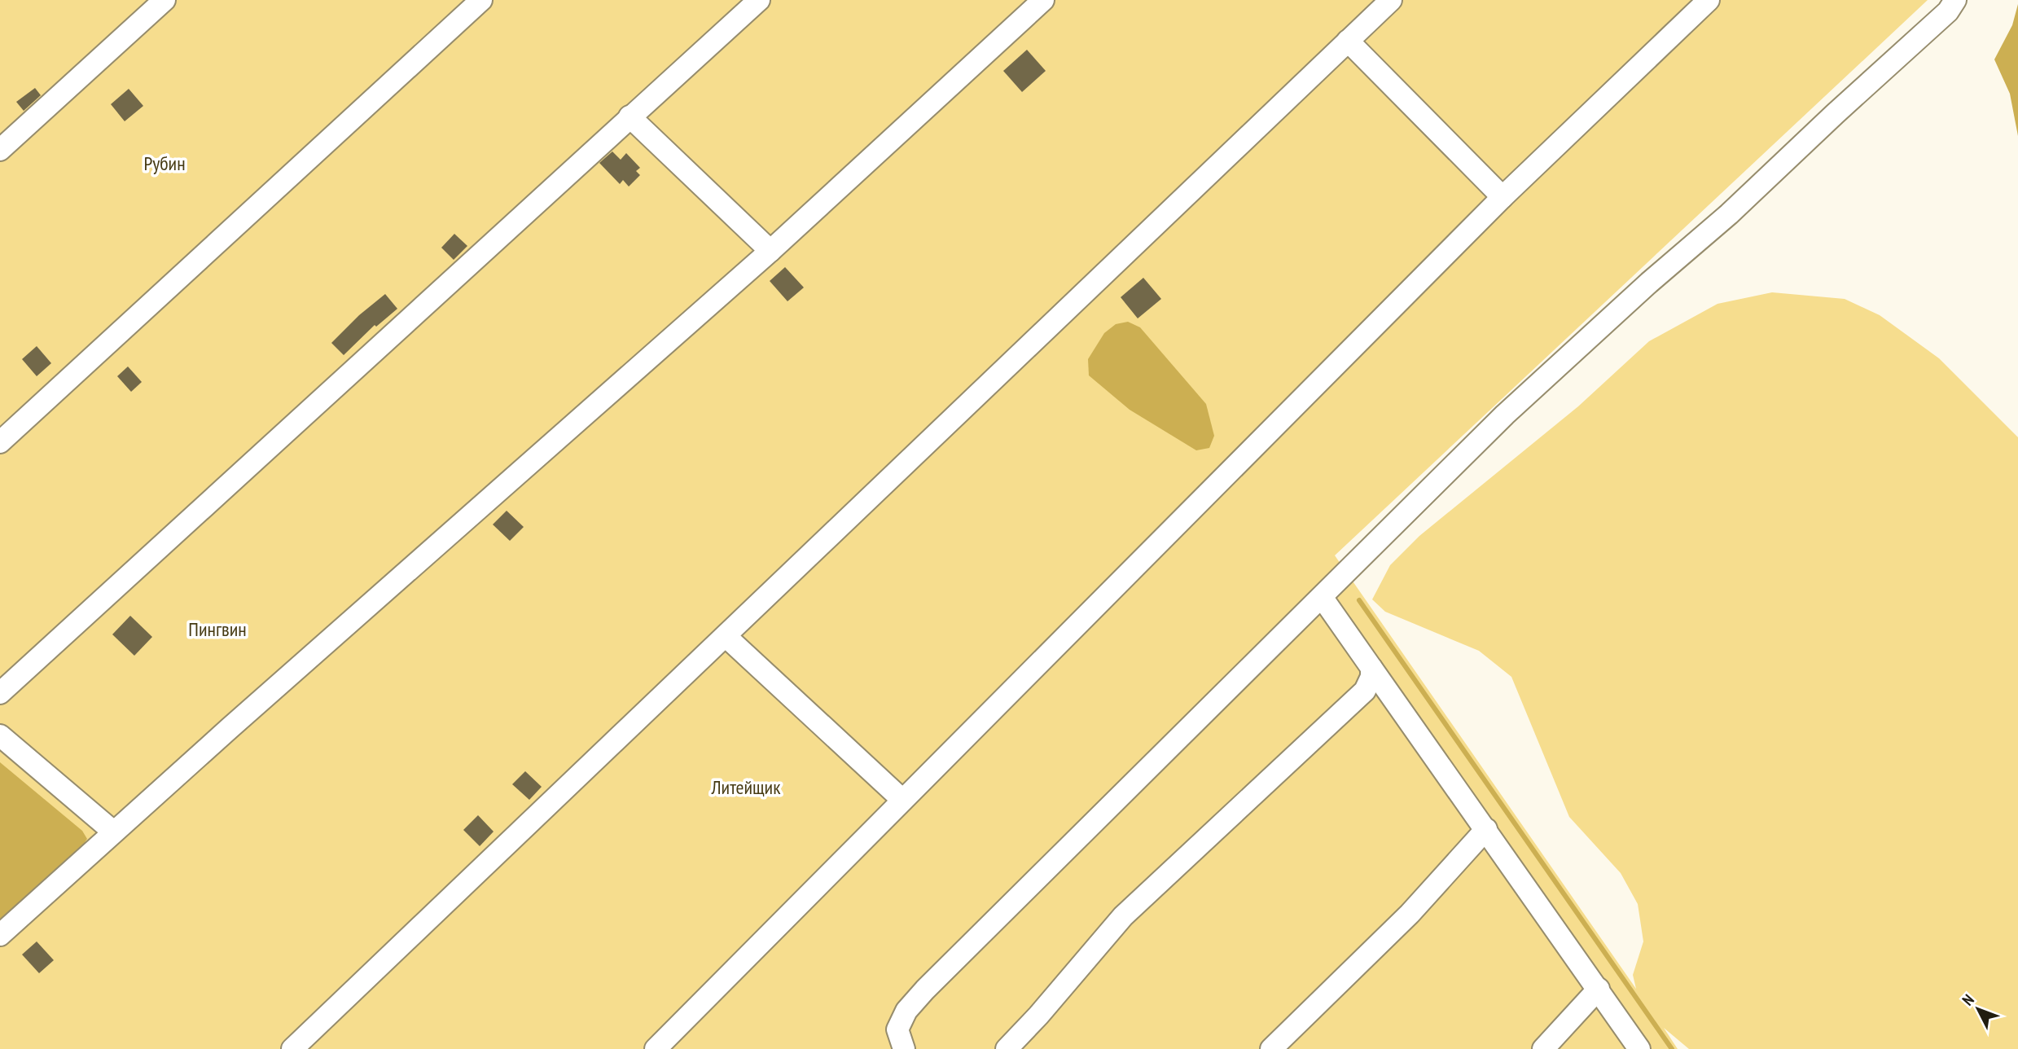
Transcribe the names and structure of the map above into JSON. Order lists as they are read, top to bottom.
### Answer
{
  "parks": ["Рубин", "Пингвин", "Литейщик"],
  "north": "top left"
}
